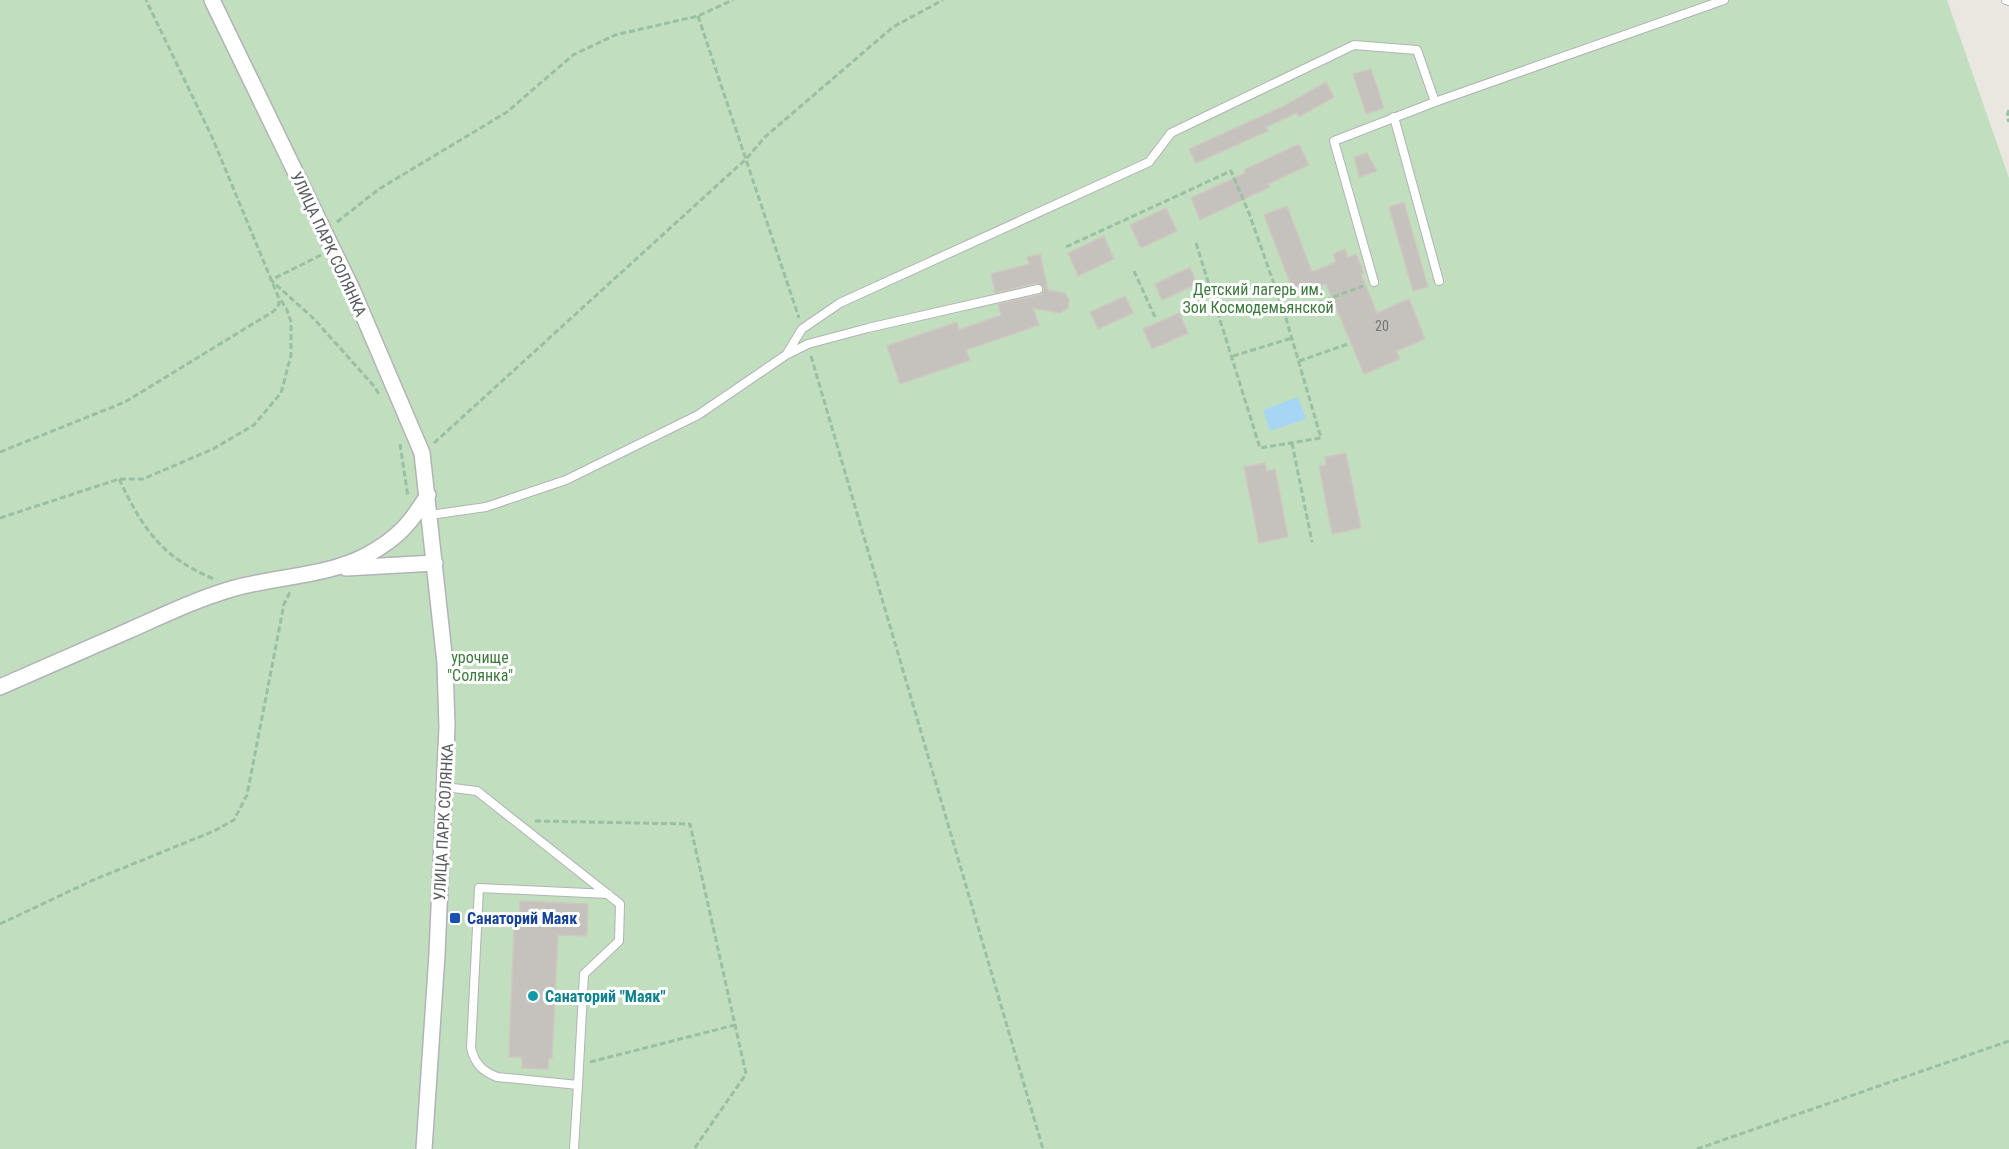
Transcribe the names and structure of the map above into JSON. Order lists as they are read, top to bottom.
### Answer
{
  "streets": {
    "street": ["УЛИЦА ПАРК СОЛЯНКА"]
  },
  "parks": ["Детский лагерь им. Зои Космодемьянской", "урочище \"Солянка\""],
  "places": {
    "transit": ["Санаторий Маяк"],
    "other": ["Санаторий \"Маяк\""]
  },
  "house_numbers": ["20"]
}
